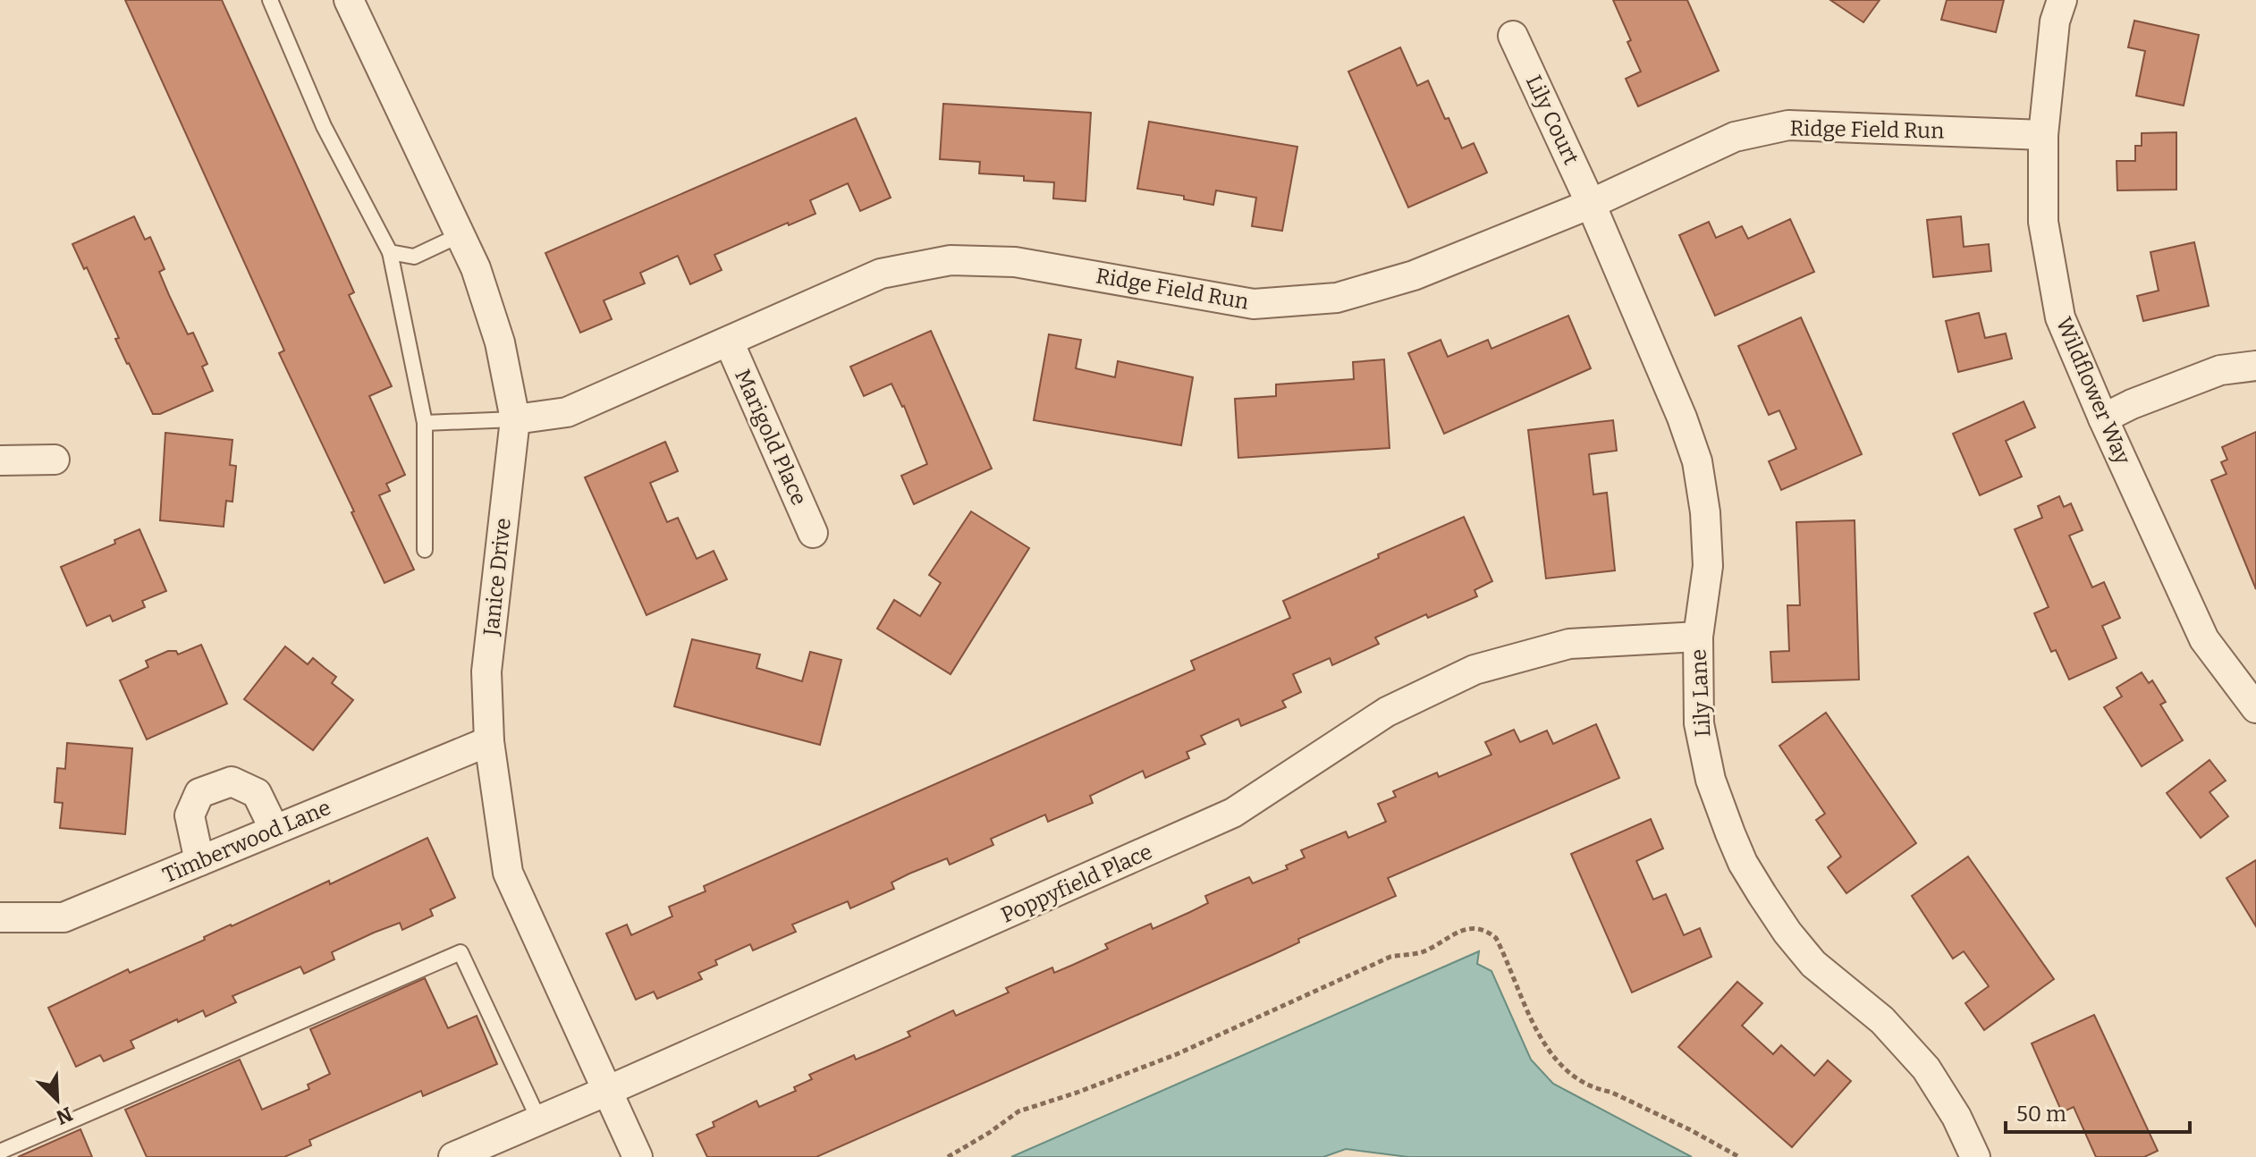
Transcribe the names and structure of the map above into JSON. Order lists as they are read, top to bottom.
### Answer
{
  "streets": {
    "street": [
      "Lily Court",
      "Ridge Field Run",
      "Wildflower Way",
      "Marigold Place",
      "Janice Drive",
      "Lily Lane",
      "Timberwood Lane",
      "Poppyfield Place"
    ]
  },
  "crossings": [
    ["Lily Court", "Ridge Field Run"],
    ["Lily Court", "Lily Lane"],
    ["Ridge Field Run", "Wildflower Way"],
    ["Ridge Field Run", "Marigold Place"],
    ["Ridge Field Run", "Janice Drive"],
    ["Ridge Field Run", "Lily Lane"],
    ["Janice Drive", "Timberwood Lane"],
    ["Janice Drive", "Poppyfield Place"],
    ["Lily Lane", "Poppyfield Place"]
  ],
  "scale_bar": "50 m",
  "north": "bottom right"
}
